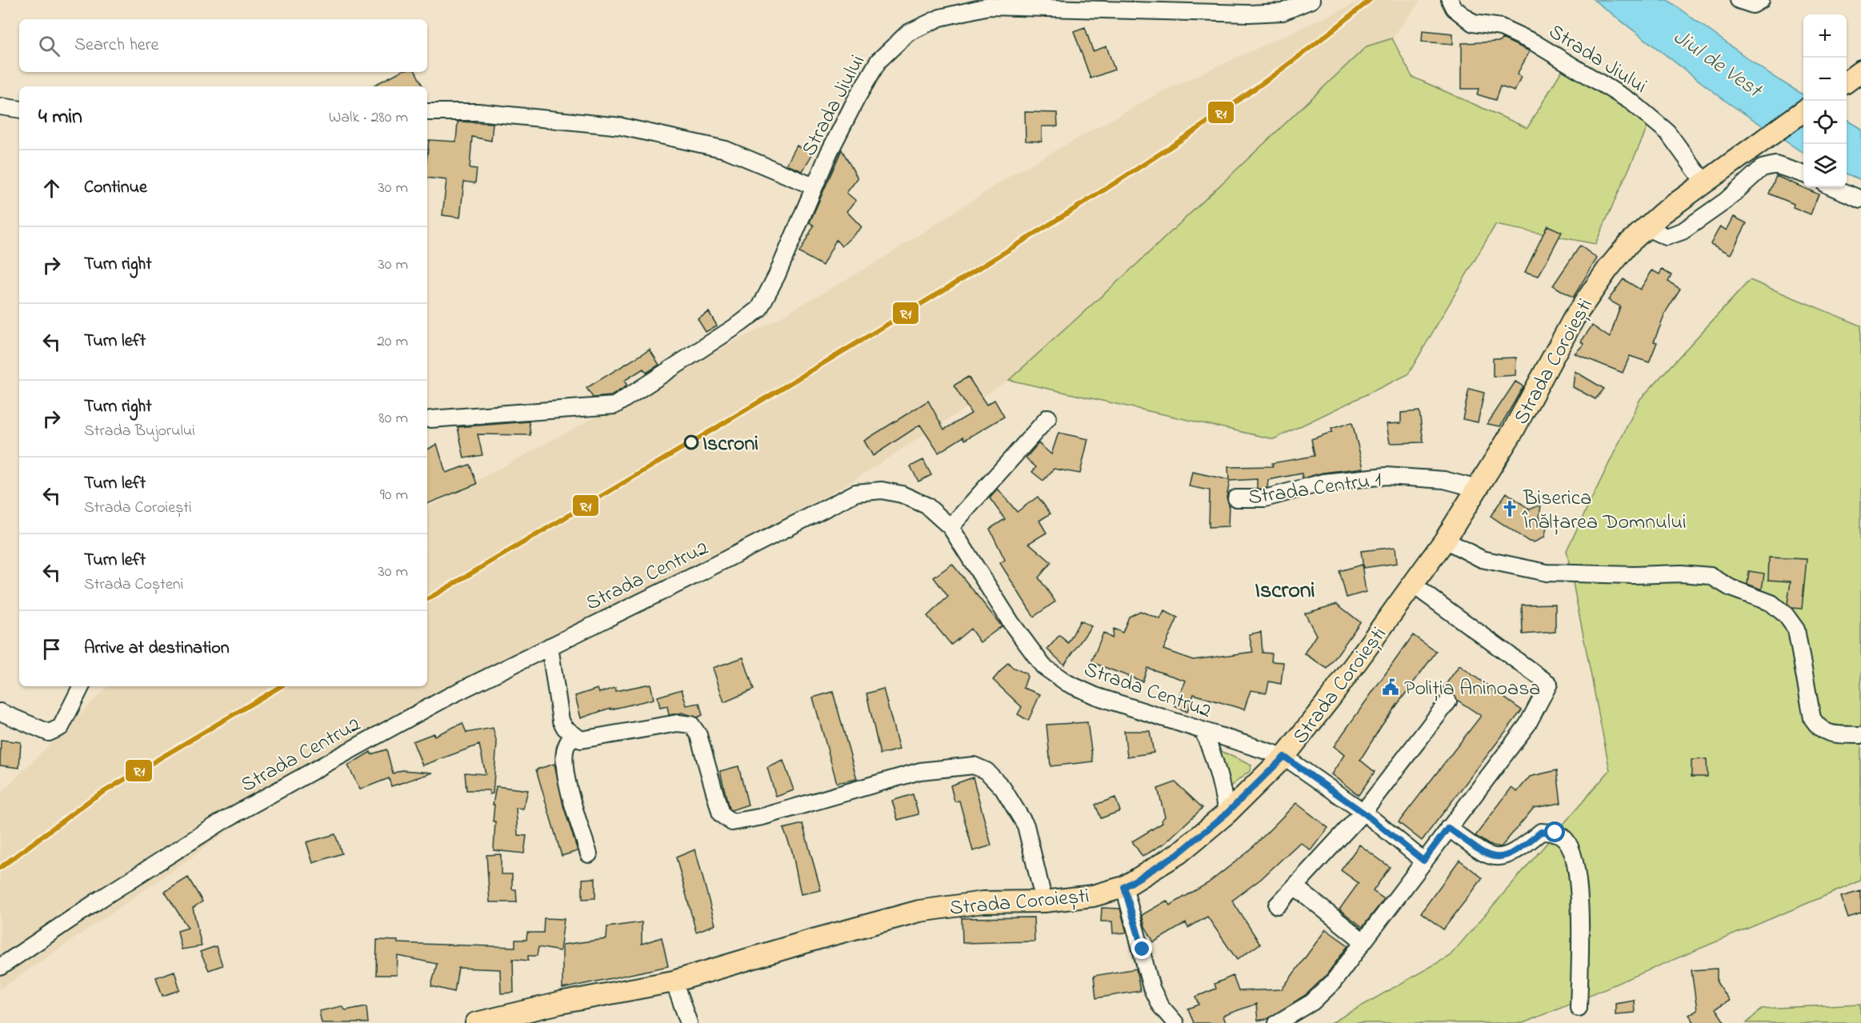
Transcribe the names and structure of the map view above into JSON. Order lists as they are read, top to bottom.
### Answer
{
  "streets": {
    "main road": ["Strada Coroiești"],
    "street": ["Strada Jiului", "Strada Centru 1", "Strada Centru2"]
  },
  "crossings": [
    ["Strada Coroiești", "Strada Centru 1"],
    ["Strada Coroiești", "Strada Centru2"]
  ],
  "districts": ["Iscroni"],
  "water": ["Jiul de Vest"],
  "places": {
    "other": ["Iscroni"],
    "church": ["Biserica Înălțarea Domnului"],
    "public building": ["Poliția Aninoasa"]
  },
  "lines": ["transit line R1"],
  "page": {
    "map_buttons": ["+", "−"],
    "search": "Search here",
    "heading": ["4 min", "Walk · 280 m"],
    "list": [
      ["Continue", "30 m"],
      ["Turn right", "30 m"],
      ["Turn left", "20 m"],
      ["Turn right", "Strada Bujorului", "80 m"],
      ["Turn left", "Strada Coroiești", "90 m"],
      ["Turn left", "Strada Coșteni", "30 m"],
      "Arrive at destination"
    ]
  }
}
